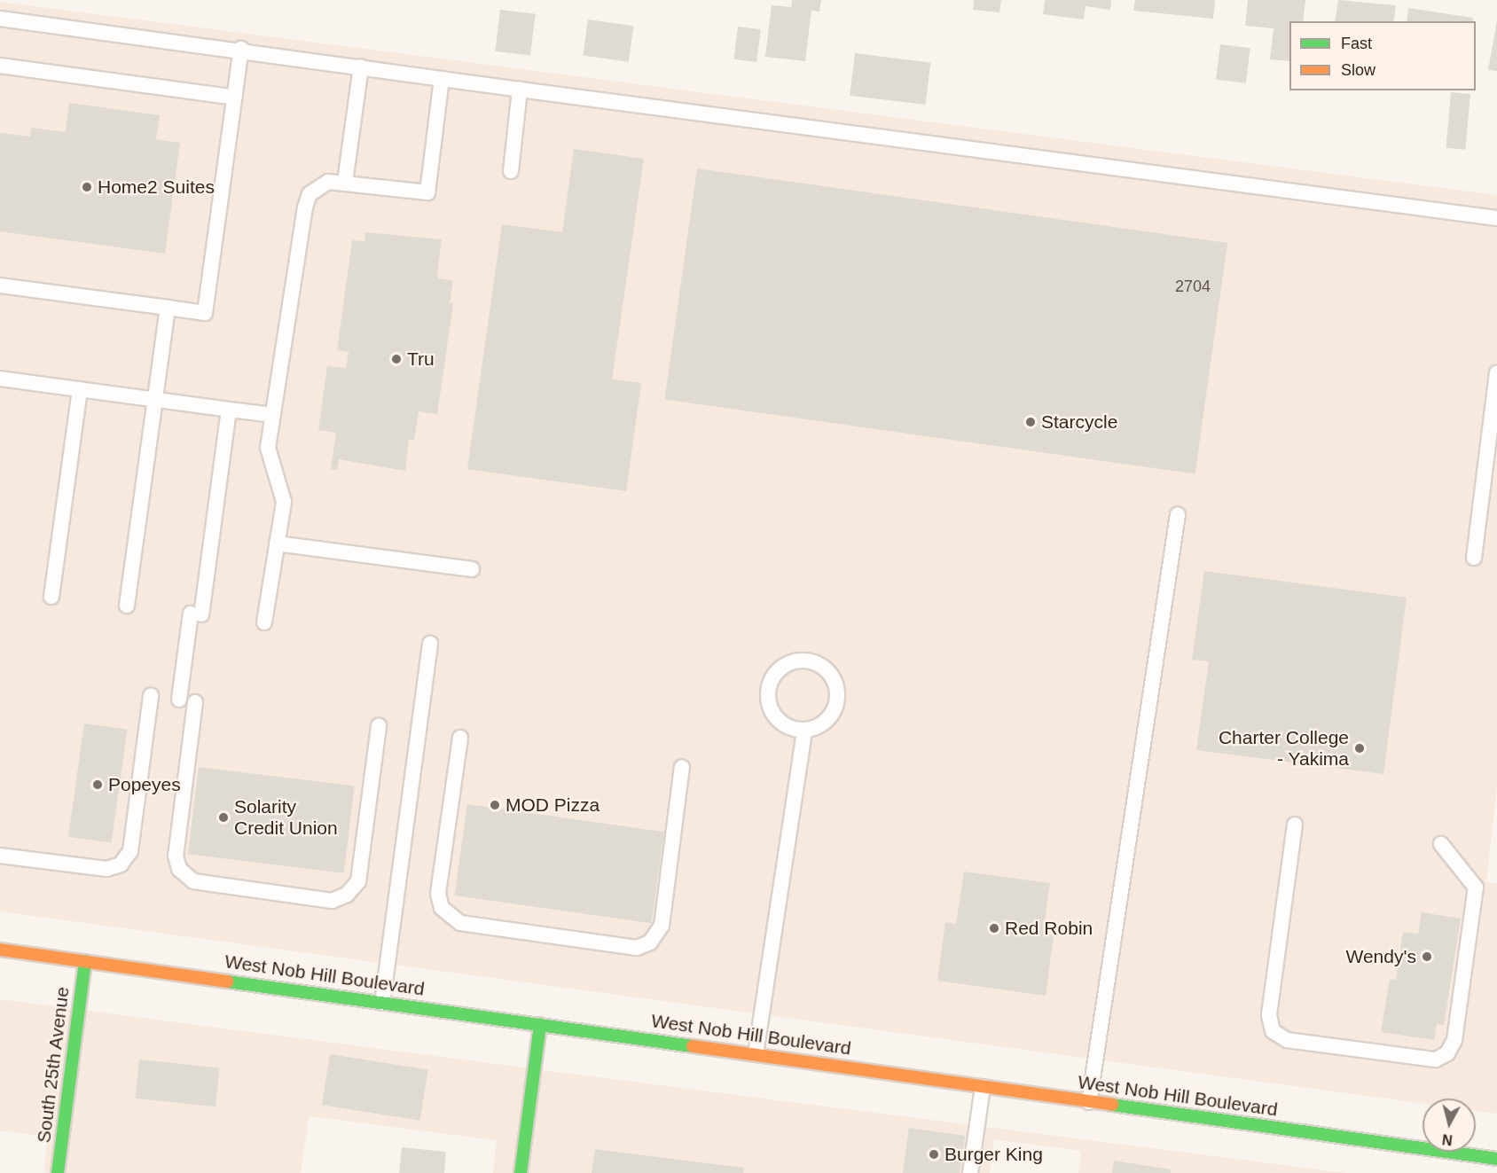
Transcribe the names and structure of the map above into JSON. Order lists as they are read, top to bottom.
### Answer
{
  "streets": {
    "main road": ["West Nob Hill Boulevard", "South 25th Avenue"]
  },
  "crossings": [
    ["West Nob Hill Boulevard", "South 25th Avenue"]
  ],
  "places": [
    "Home2 Suites",
    "Tru",
    "Starcycle",
    "Charter College - Yakima",
    "Popeyes",
    "MOD Pizza",
    "Solarity Credit Union",
    "Red Robin",
    "Wendy's",
    "Burger King"
  ],
  "house_numbers": ["2704"],
  "legend": ["Fast", "Slow"],
  "north": "bottom"
}
